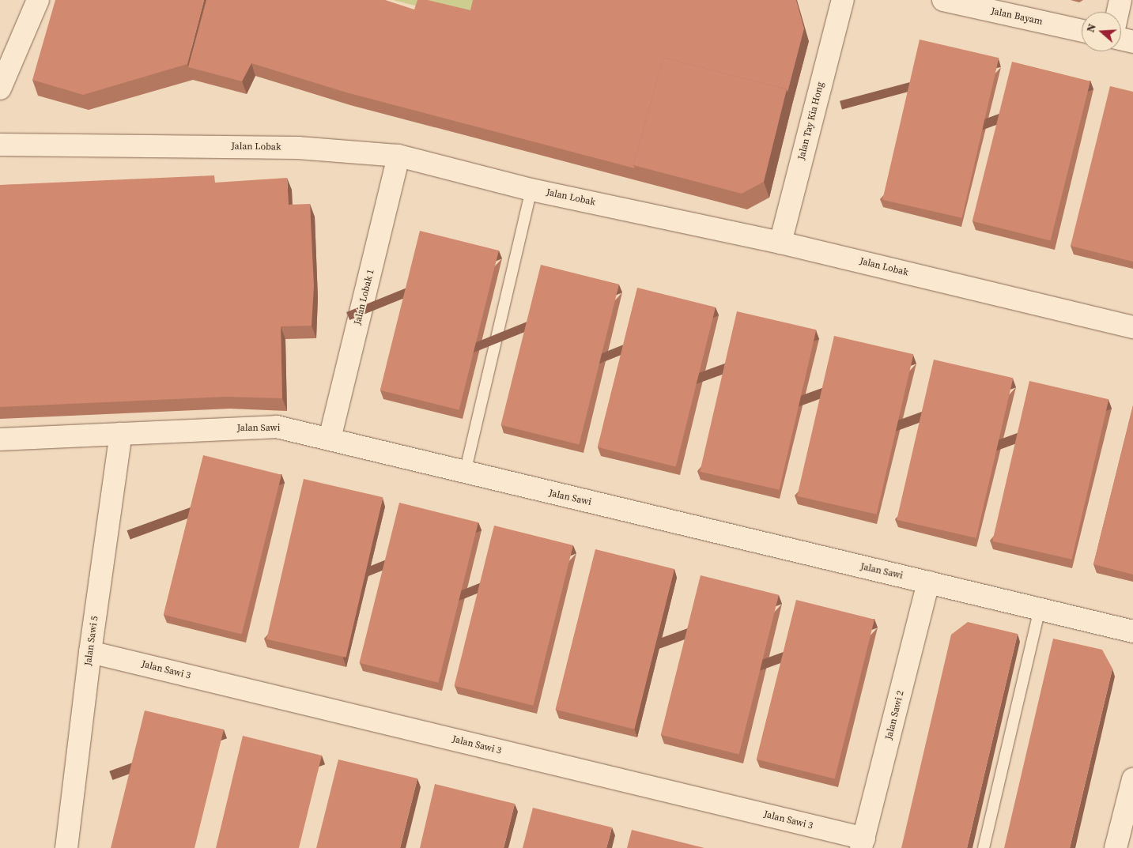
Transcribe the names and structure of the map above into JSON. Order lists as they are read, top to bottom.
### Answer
{
  "streets": {
    "street": [
      "Jalan Bayam",
      "Jalan Tay Kia Hong",
      "Jalan Lobak",
      "Jalan Lobak 1",
      "Jalan Sawi",
      "Jalan Sawi 5",
      "Jalan Sawi 3",
      "Jalan Sawi 2"
    ]
  },
  "crossings": [
    ["Jalan Tay Kia Hong", "Jalan Lobak"],
    ["Jalan Lobak", "Jalan Lobak 1"],
    ["Jalan Lobak 1", "Jalan Sawi"],
    ["Jalan Sawi", "Jalan Sawi 5"],
    ["Jalan Sawi", "Jalan Sawi 2"],
    ["Jalan Sawi 5", "Jalan Sawi 3"],
    ["Jalan Sawi 3", "Jalan Sawi 2"]
  ],
  "north": "left"
}
